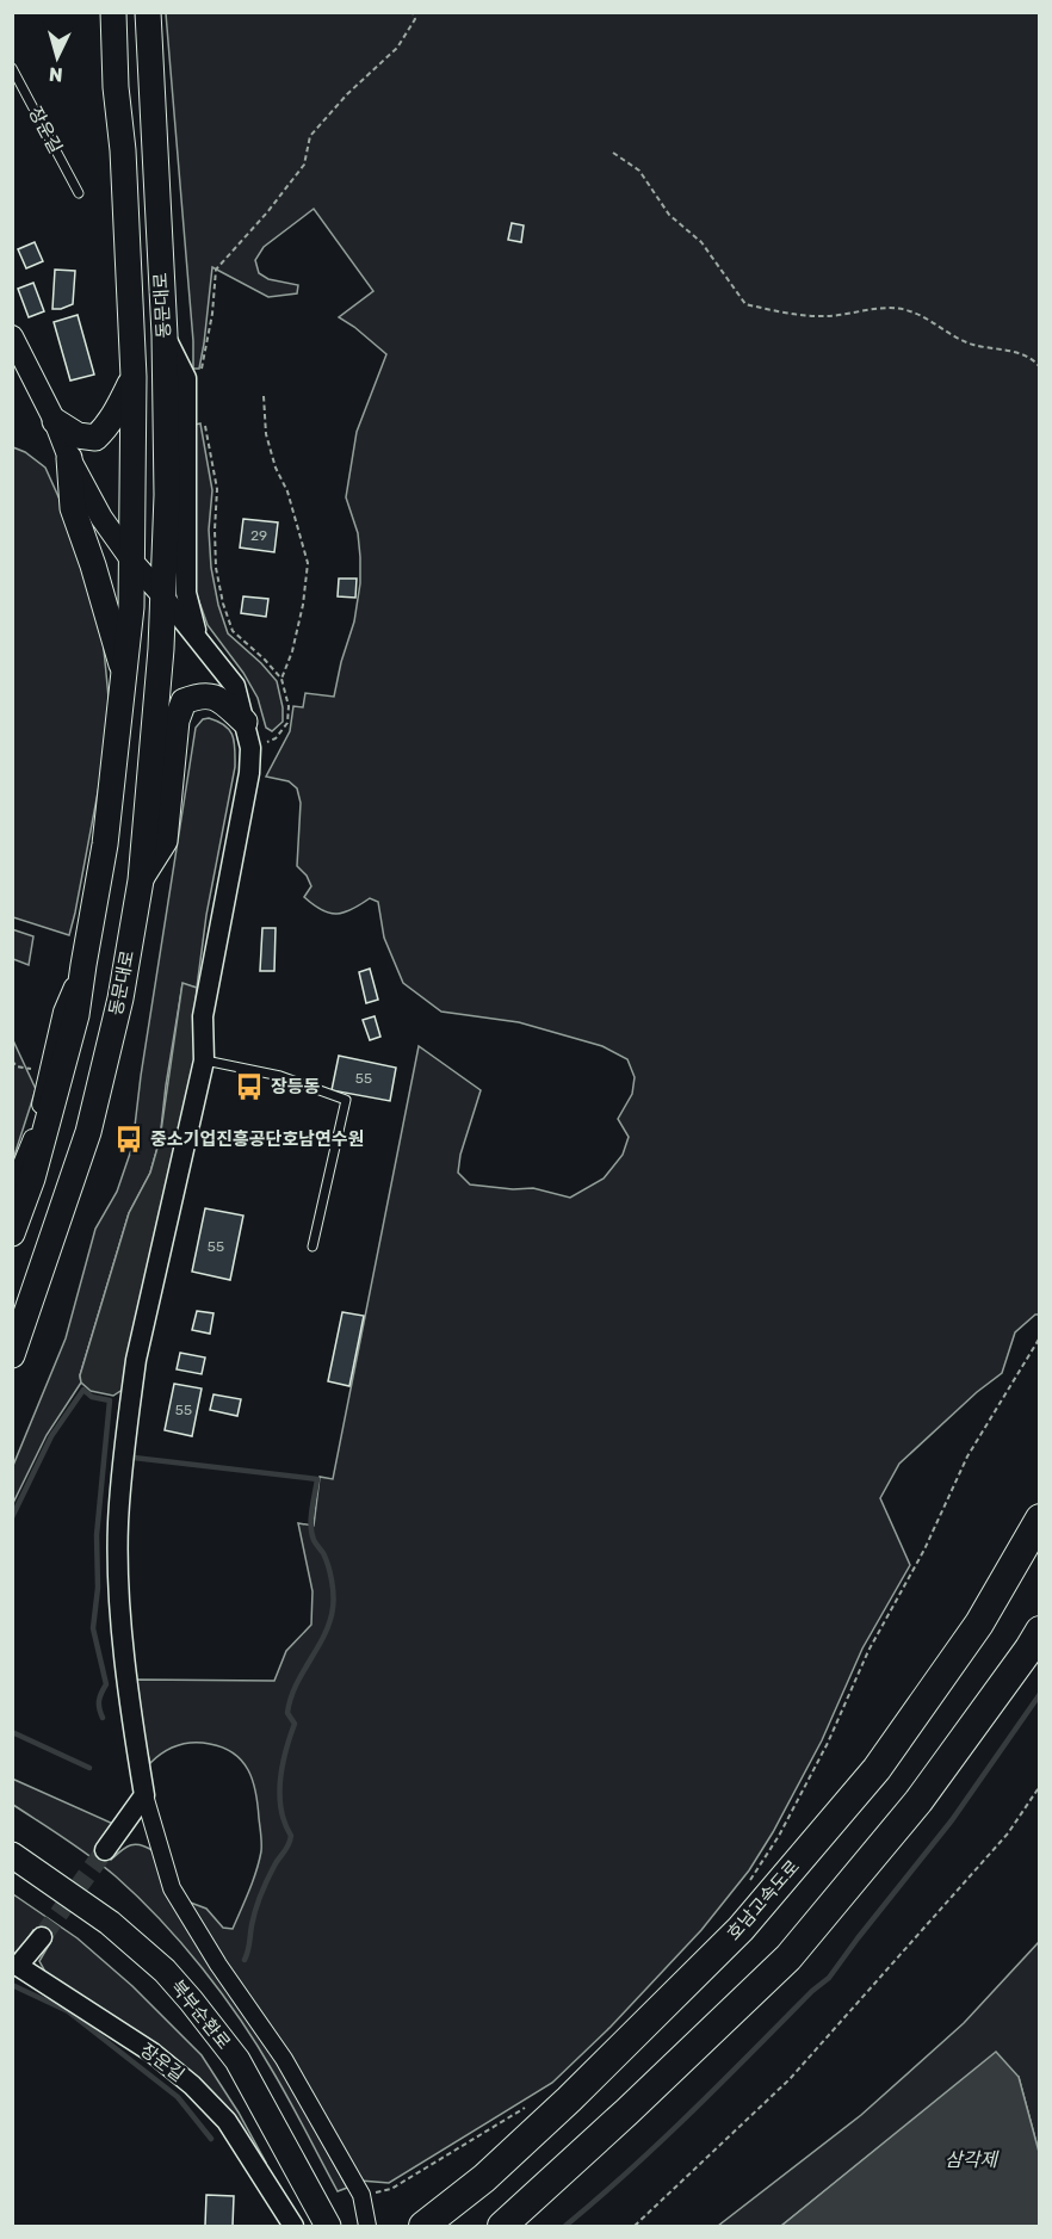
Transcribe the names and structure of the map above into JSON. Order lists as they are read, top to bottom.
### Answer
{
  "streets": {
    "highway": ["호남고속도로"],
    "main road": ["동문대로", "북부순환로"],
    "street": ["장운길"]
  },
  "water": ["삼각제"],
  "places": {
    "bus stop": ["장등동", "중소기업진흥공단호남연수원"]
  },
  "house_numbers": [
    "29",
    "55",
    "55",
    "55"
  ],
  "north": "bottom"
}
